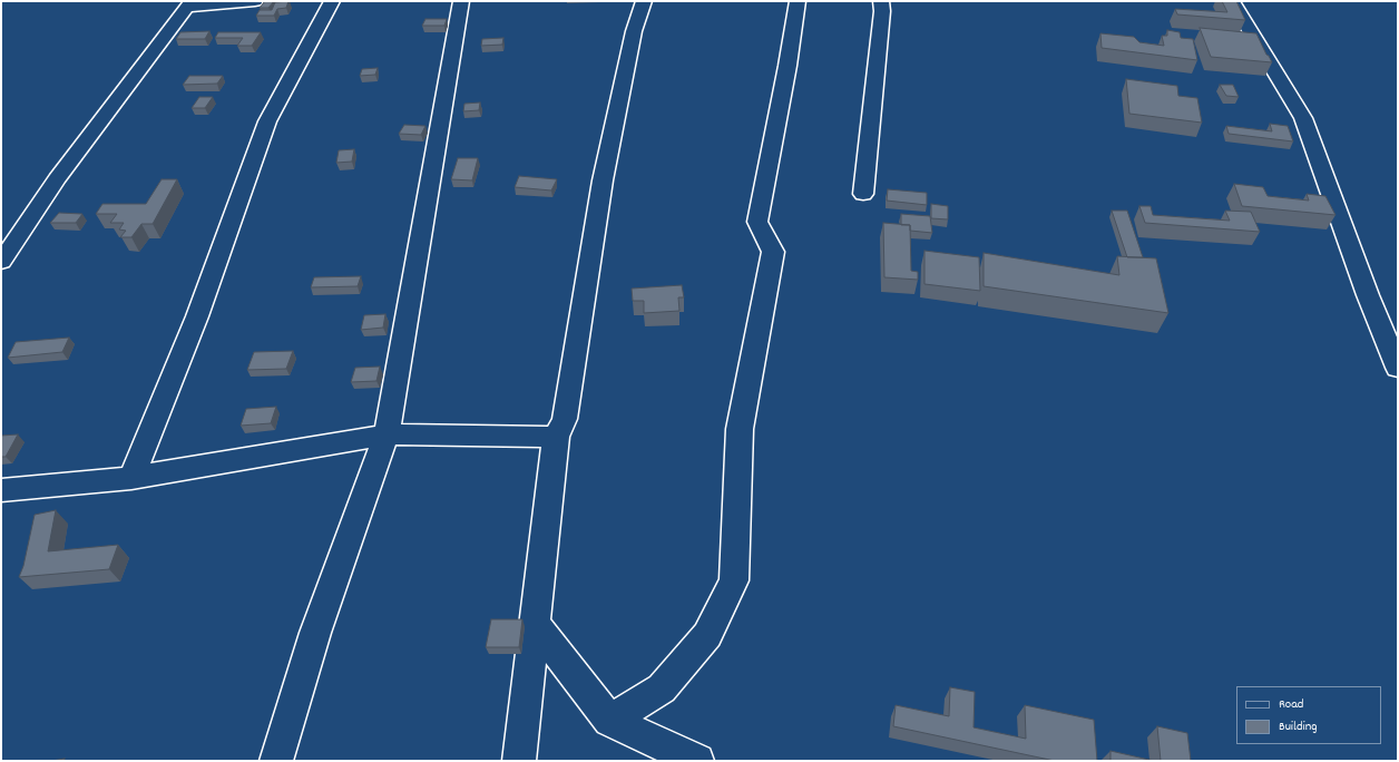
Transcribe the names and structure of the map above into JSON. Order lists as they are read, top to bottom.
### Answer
{
  "legend": ["Road", "Building"]
}
